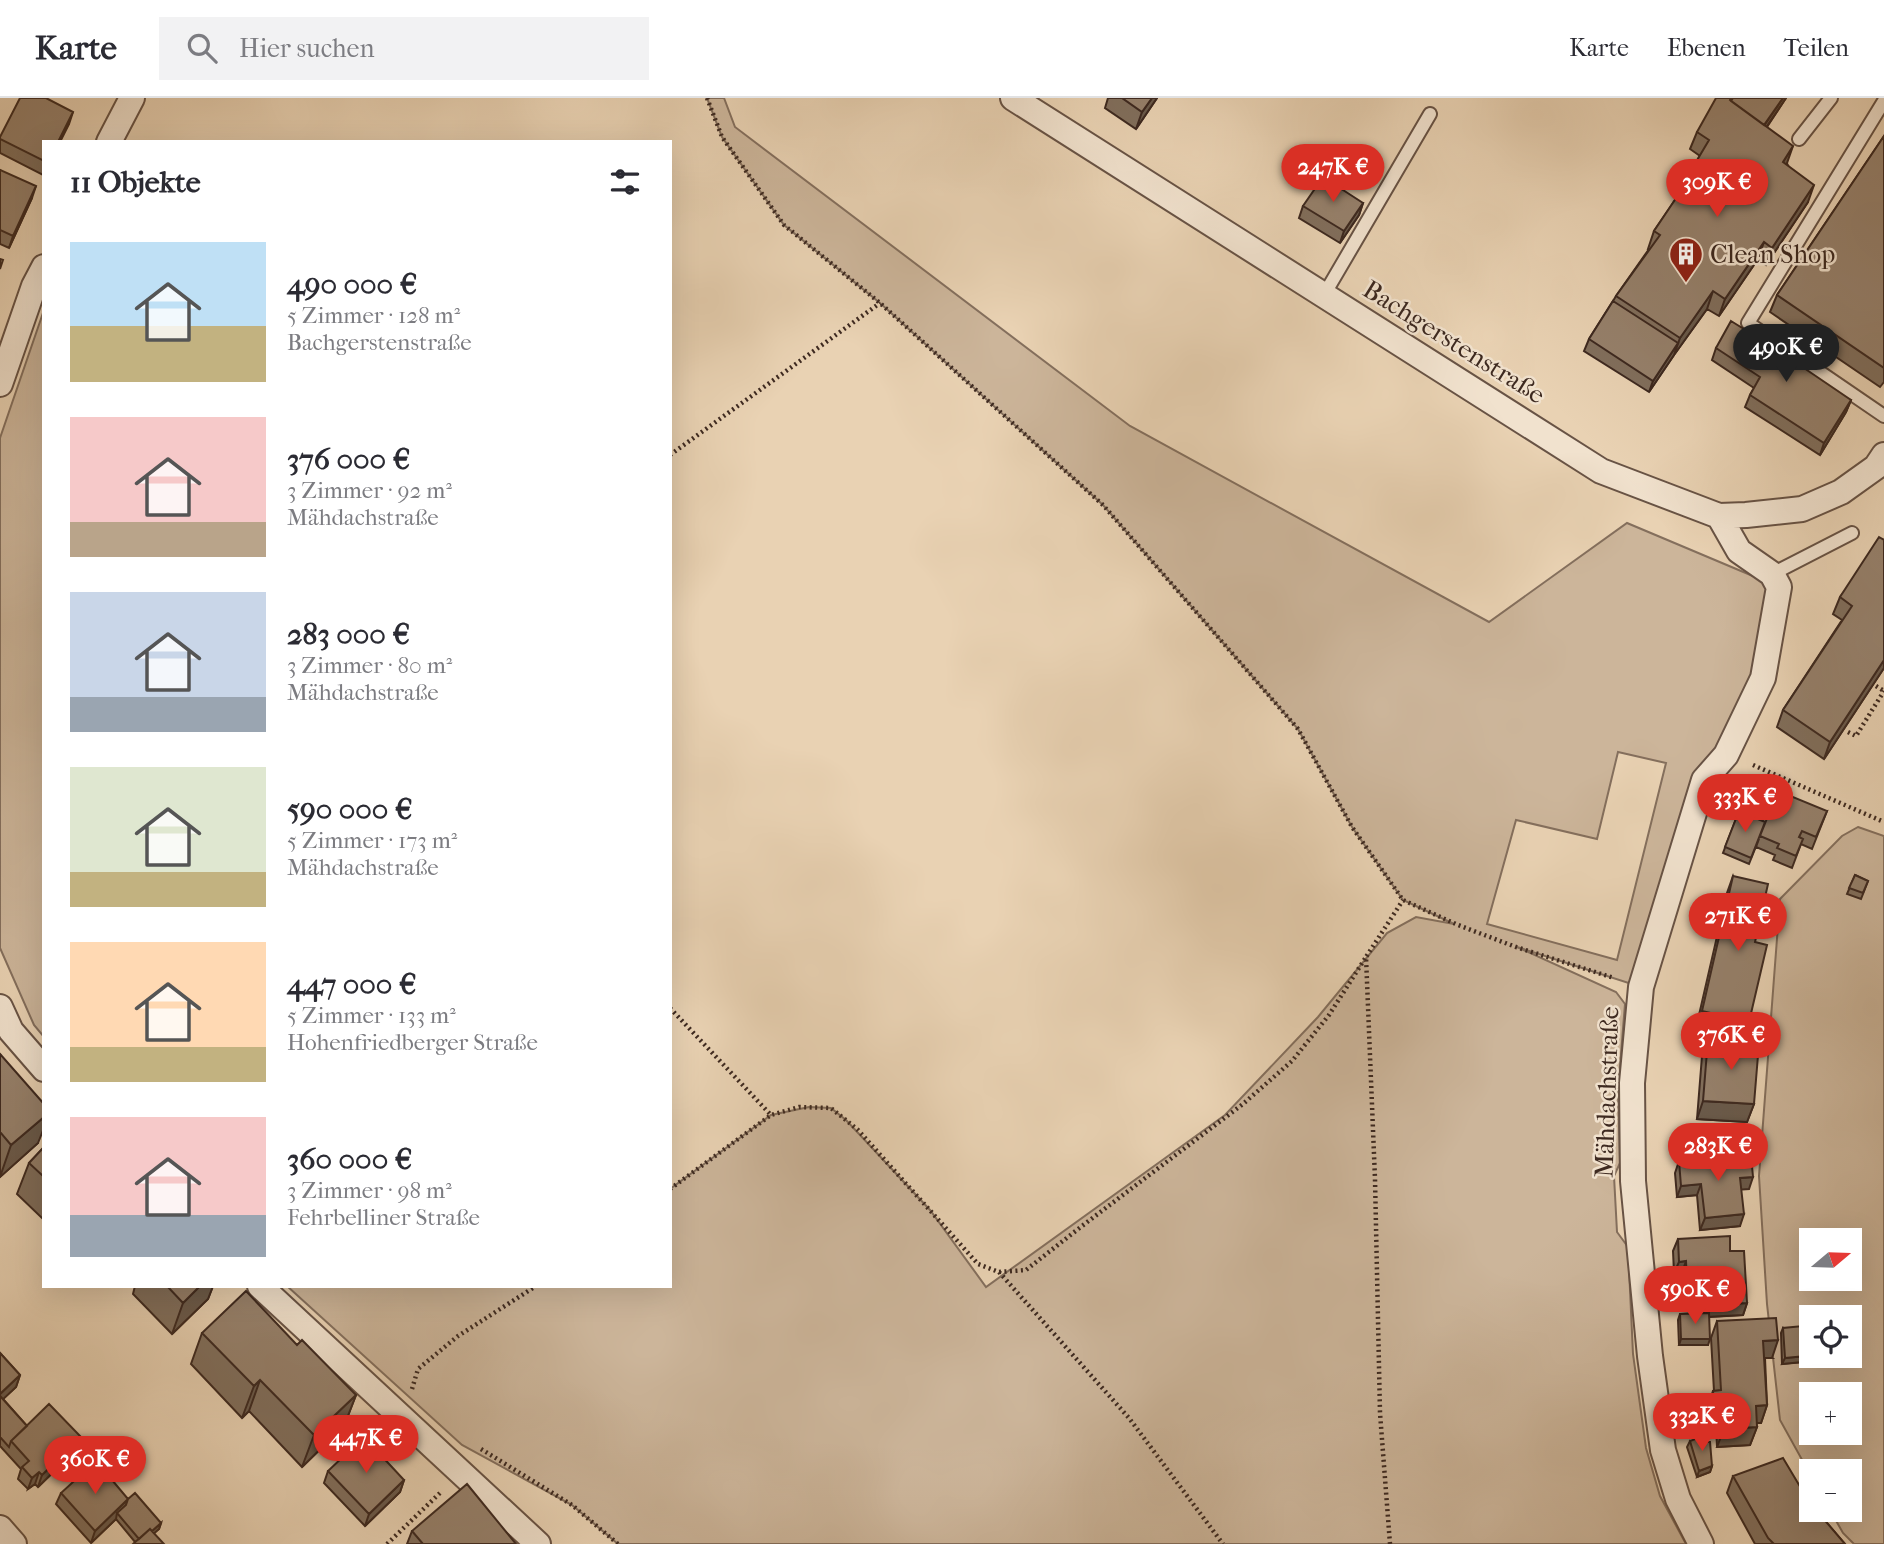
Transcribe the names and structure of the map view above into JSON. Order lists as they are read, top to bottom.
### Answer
{
  "streets": {
    "street": ["Bachgerstenstraße", "Mähdachstraße"]
  },
  "places": {
    "building": ["Clean Shop"]
  },
  "north": "right",
  "page": {
    "header": "Karte",
    "search": "Hier suchen",
    "nav": ["Karte", "Ebenen", "Teilen"],
    "heading": "11 Objekte",
    "price": [
      "247K €",
      "309K €",
      "490K €",
      "333K €",
      "271K €",
      "376K €",
      "283K €",
      "590K €",
      "332K €",
      "447K €",
      "360K €"
    ],
    "list": [
      {
        "name": "490 000 €",
        "note": "5 Zimmer · 128 m² · Bachgerstenstraße"
      },
      {
        "name": "376 000 €",
        "note": "3 Zimmer · 92 m² · Mähdachstraße"
      },
      {
        "name": "283 000 €",
        "note": "3 Zimmer · 80 m² · Mähdachstraße"
      },
      {
        "name": "590 000 €",
        "note": "5 Zimmer · 173 m² · Mähdachstraße"
      },
      {
        "name": "447 000 €",
        "note": "5 Zimmer · 133 m² · Hohenfriedberger Straße"
      },
      {
        "name": "360 000 €",
        "note": "3 Zimmer · 98 m² · Fehrbelliner Straße"
      }
    ],
    "map_buttons": ["+", "−"]
  }
}
